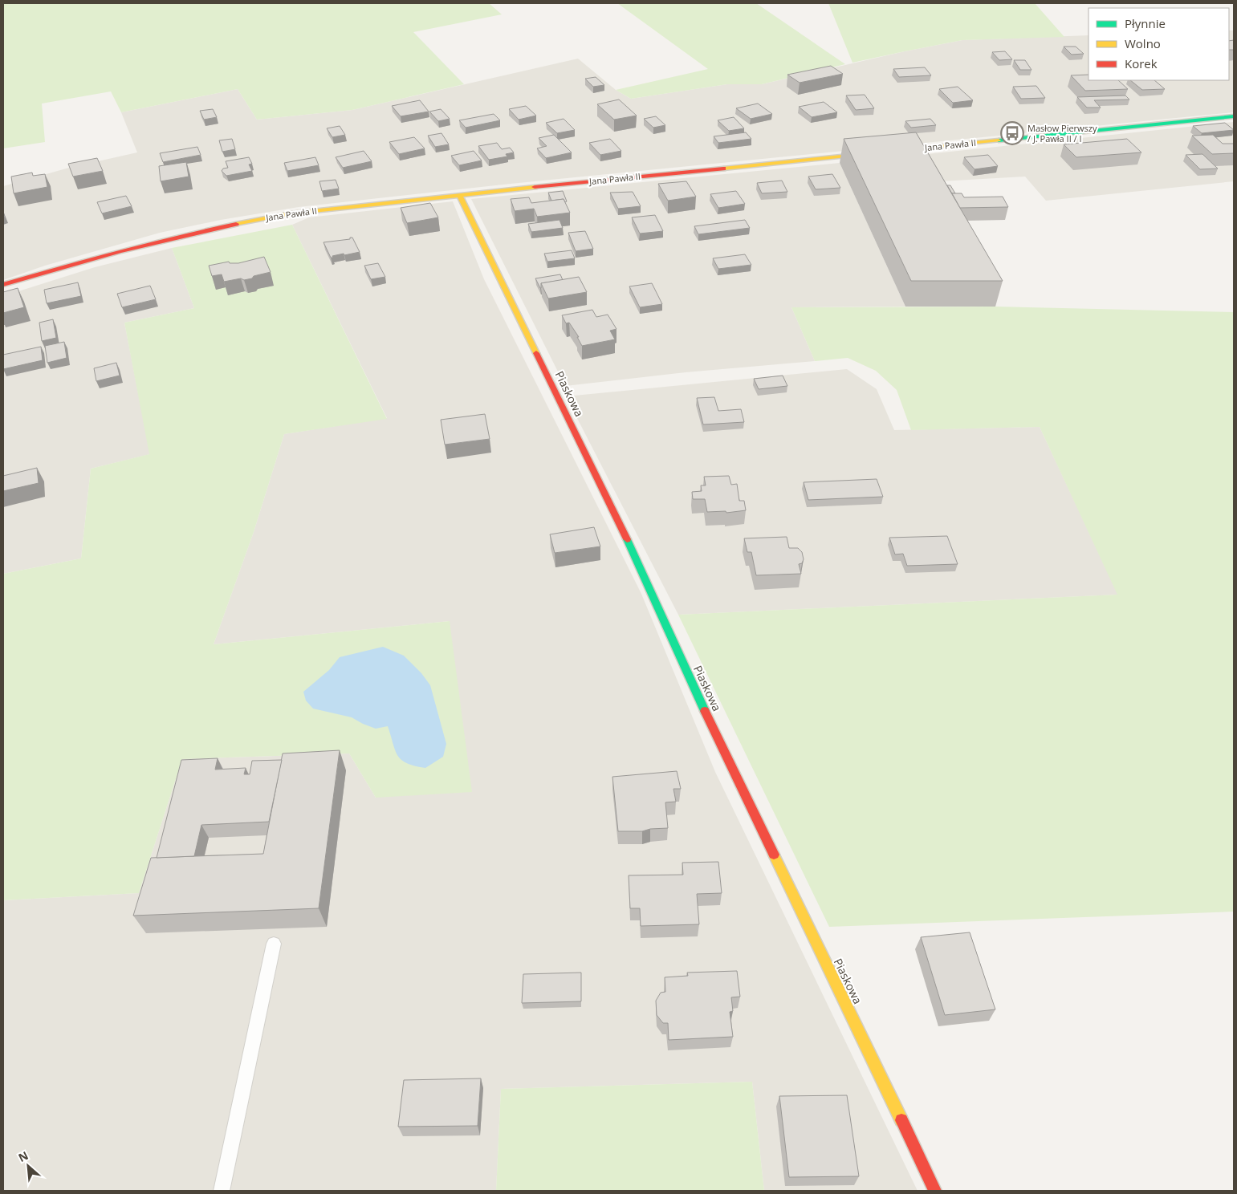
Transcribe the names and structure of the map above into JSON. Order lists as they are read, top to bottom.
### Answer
{
  "streets": {
    "main road": ["Jana Pawła II", "Piaskowa"]
  },
  "crossings": [
    ["Jana Pawła II", "Piaskowa"]
  ],
  "places": {
    "bus stop": ["Masłow Pierwszy / J. Pawła II / I"]
  },
  "legend": ["Płynnie", "Wolno", "Korek"],
  "north": "top left"
}
